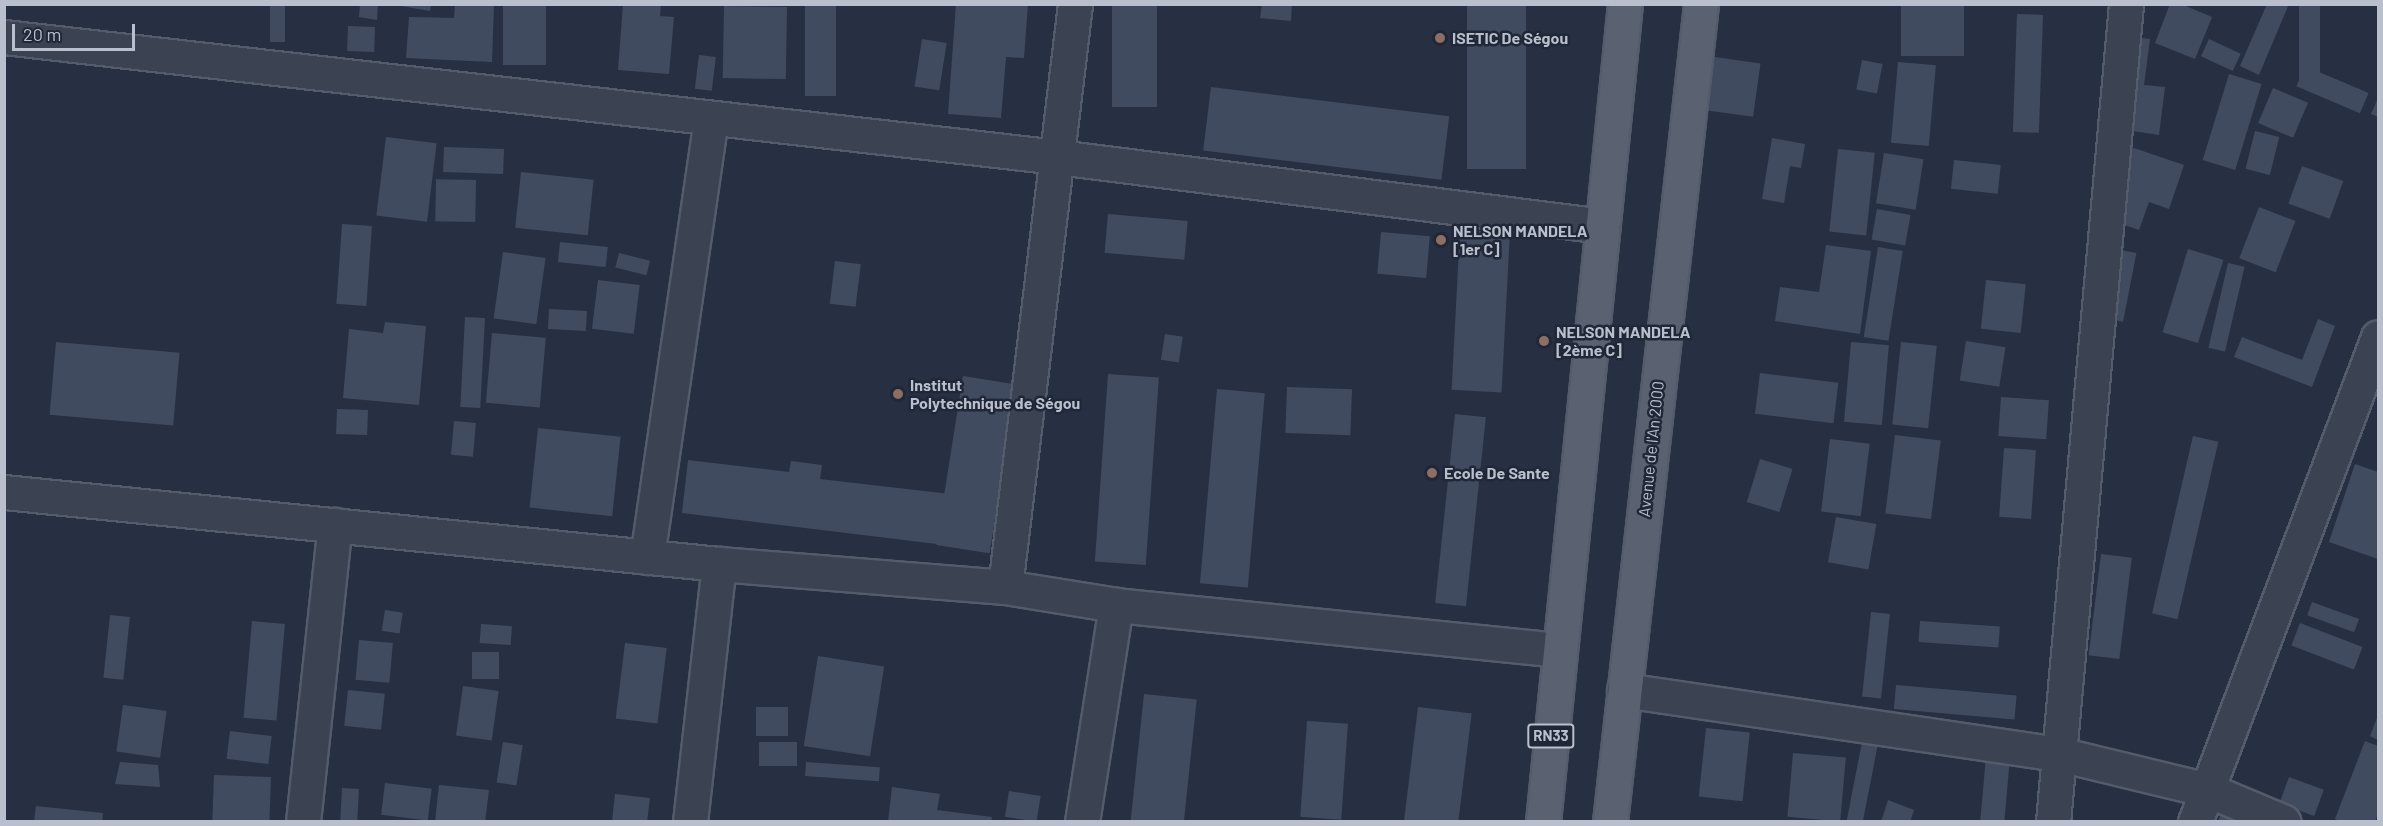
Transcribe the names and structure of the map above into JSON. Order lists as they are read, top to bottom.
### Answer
{
  "streets": {
    "main road": ["Avenue de l'An 2000", "RN33"]
  },
  "places": [
    "ISETIC De Ségou",
    "NELSON MANDELA [1er C]",
    "NELSON MANDELA [2ème C]",
    "Institut Polytechnique de Ségou",
    "Ecole De Sante"
  ],
  "scale_bar": "20 m"
}
